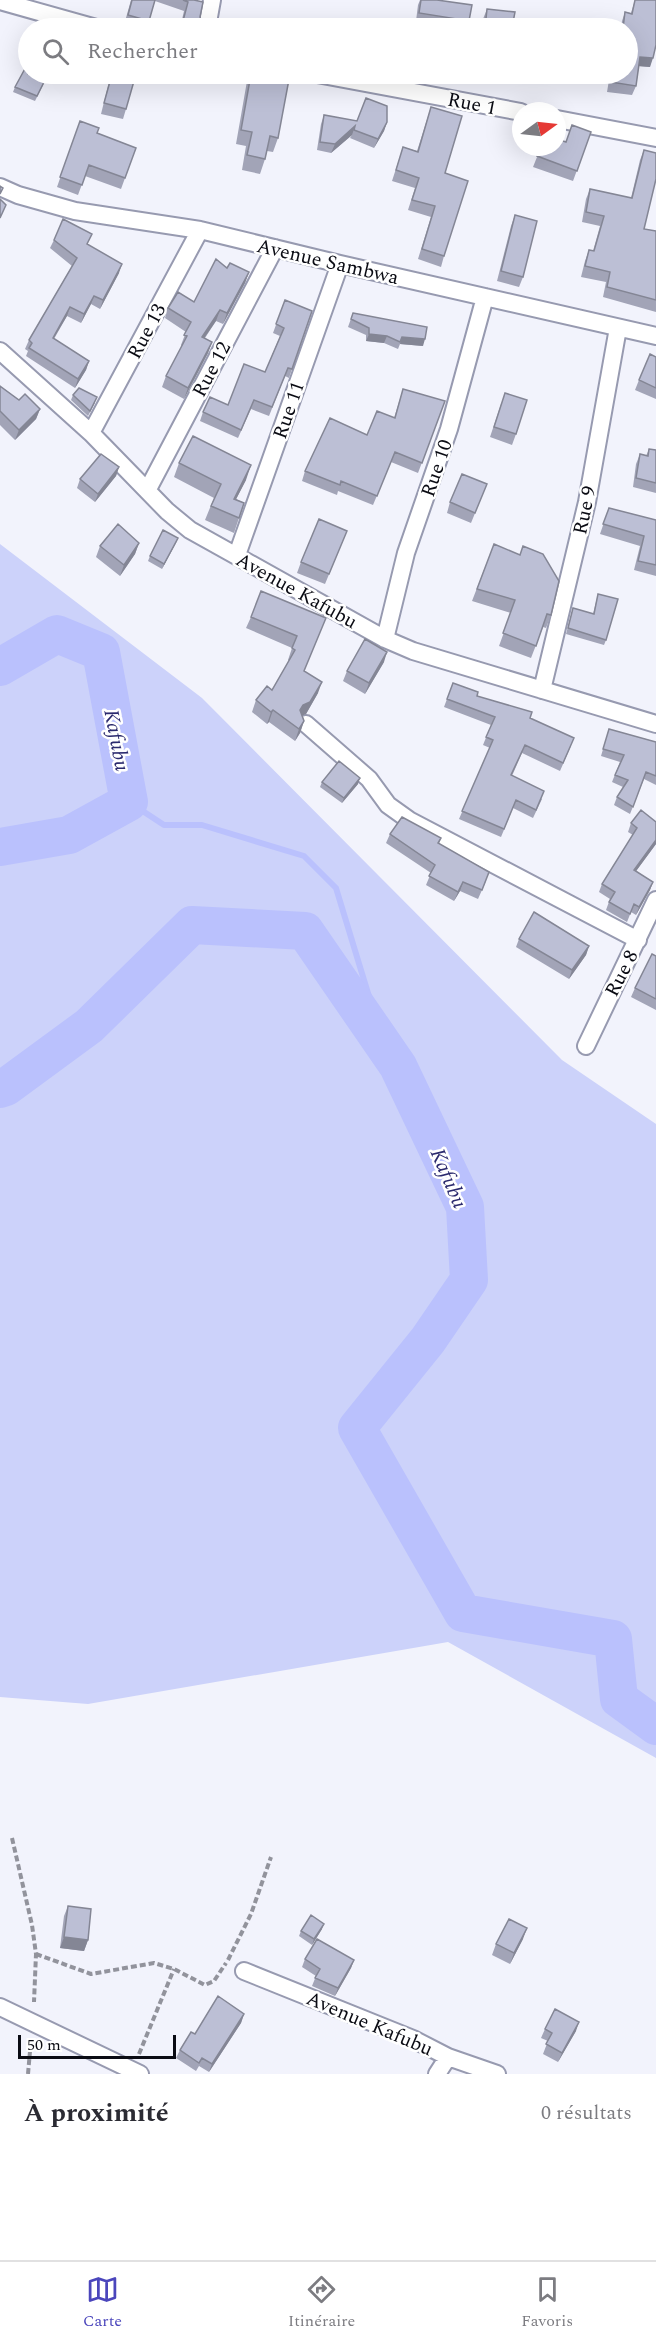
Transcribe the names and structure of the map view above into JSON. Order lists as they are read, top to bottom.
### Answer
{
  "streets": {
    "street": [
      "Rue 1",
      "Avenue Sambwa",
      "Rue 13",
      "Rue 12",
      "Rue 11",
      "Rue 10",
      "Rue 9",
      "Avenue Kafubu",
      "Rue 8"
    ]
  },
  "crossings": [
    ["Avenue Sambwa", "Rue 13"],
    ["Avenue Sambwa", "Rue 12"],
    ["Avenue Sambwa", "Rue 11"],
    ["Avenue Sambwa", "Rue 10"],
    ["Avenue Sambwa", "Rue 9"],
    ["Rue 13", "Avenue Kafubu"],
    ["Rue 12", "Avenue Kafubu"],
    ["Rue 11", "Avenue Kafubu"],
    ["Rue 10", "Avenue Kafubu"],
    ["Rue 9", "Avenue Kafubu"]
  ],
  "water": ["Kafubu"],
  "scale_bar": "50 m",
  "north": "right",
  "page": {
    "search": "Rechercher",
    "scale": "50 m",
    "heading": ["À proximité", "0 résultats"],
    "nav": ["Carte", "Itinéraire", "Favoris"]
  }
}
